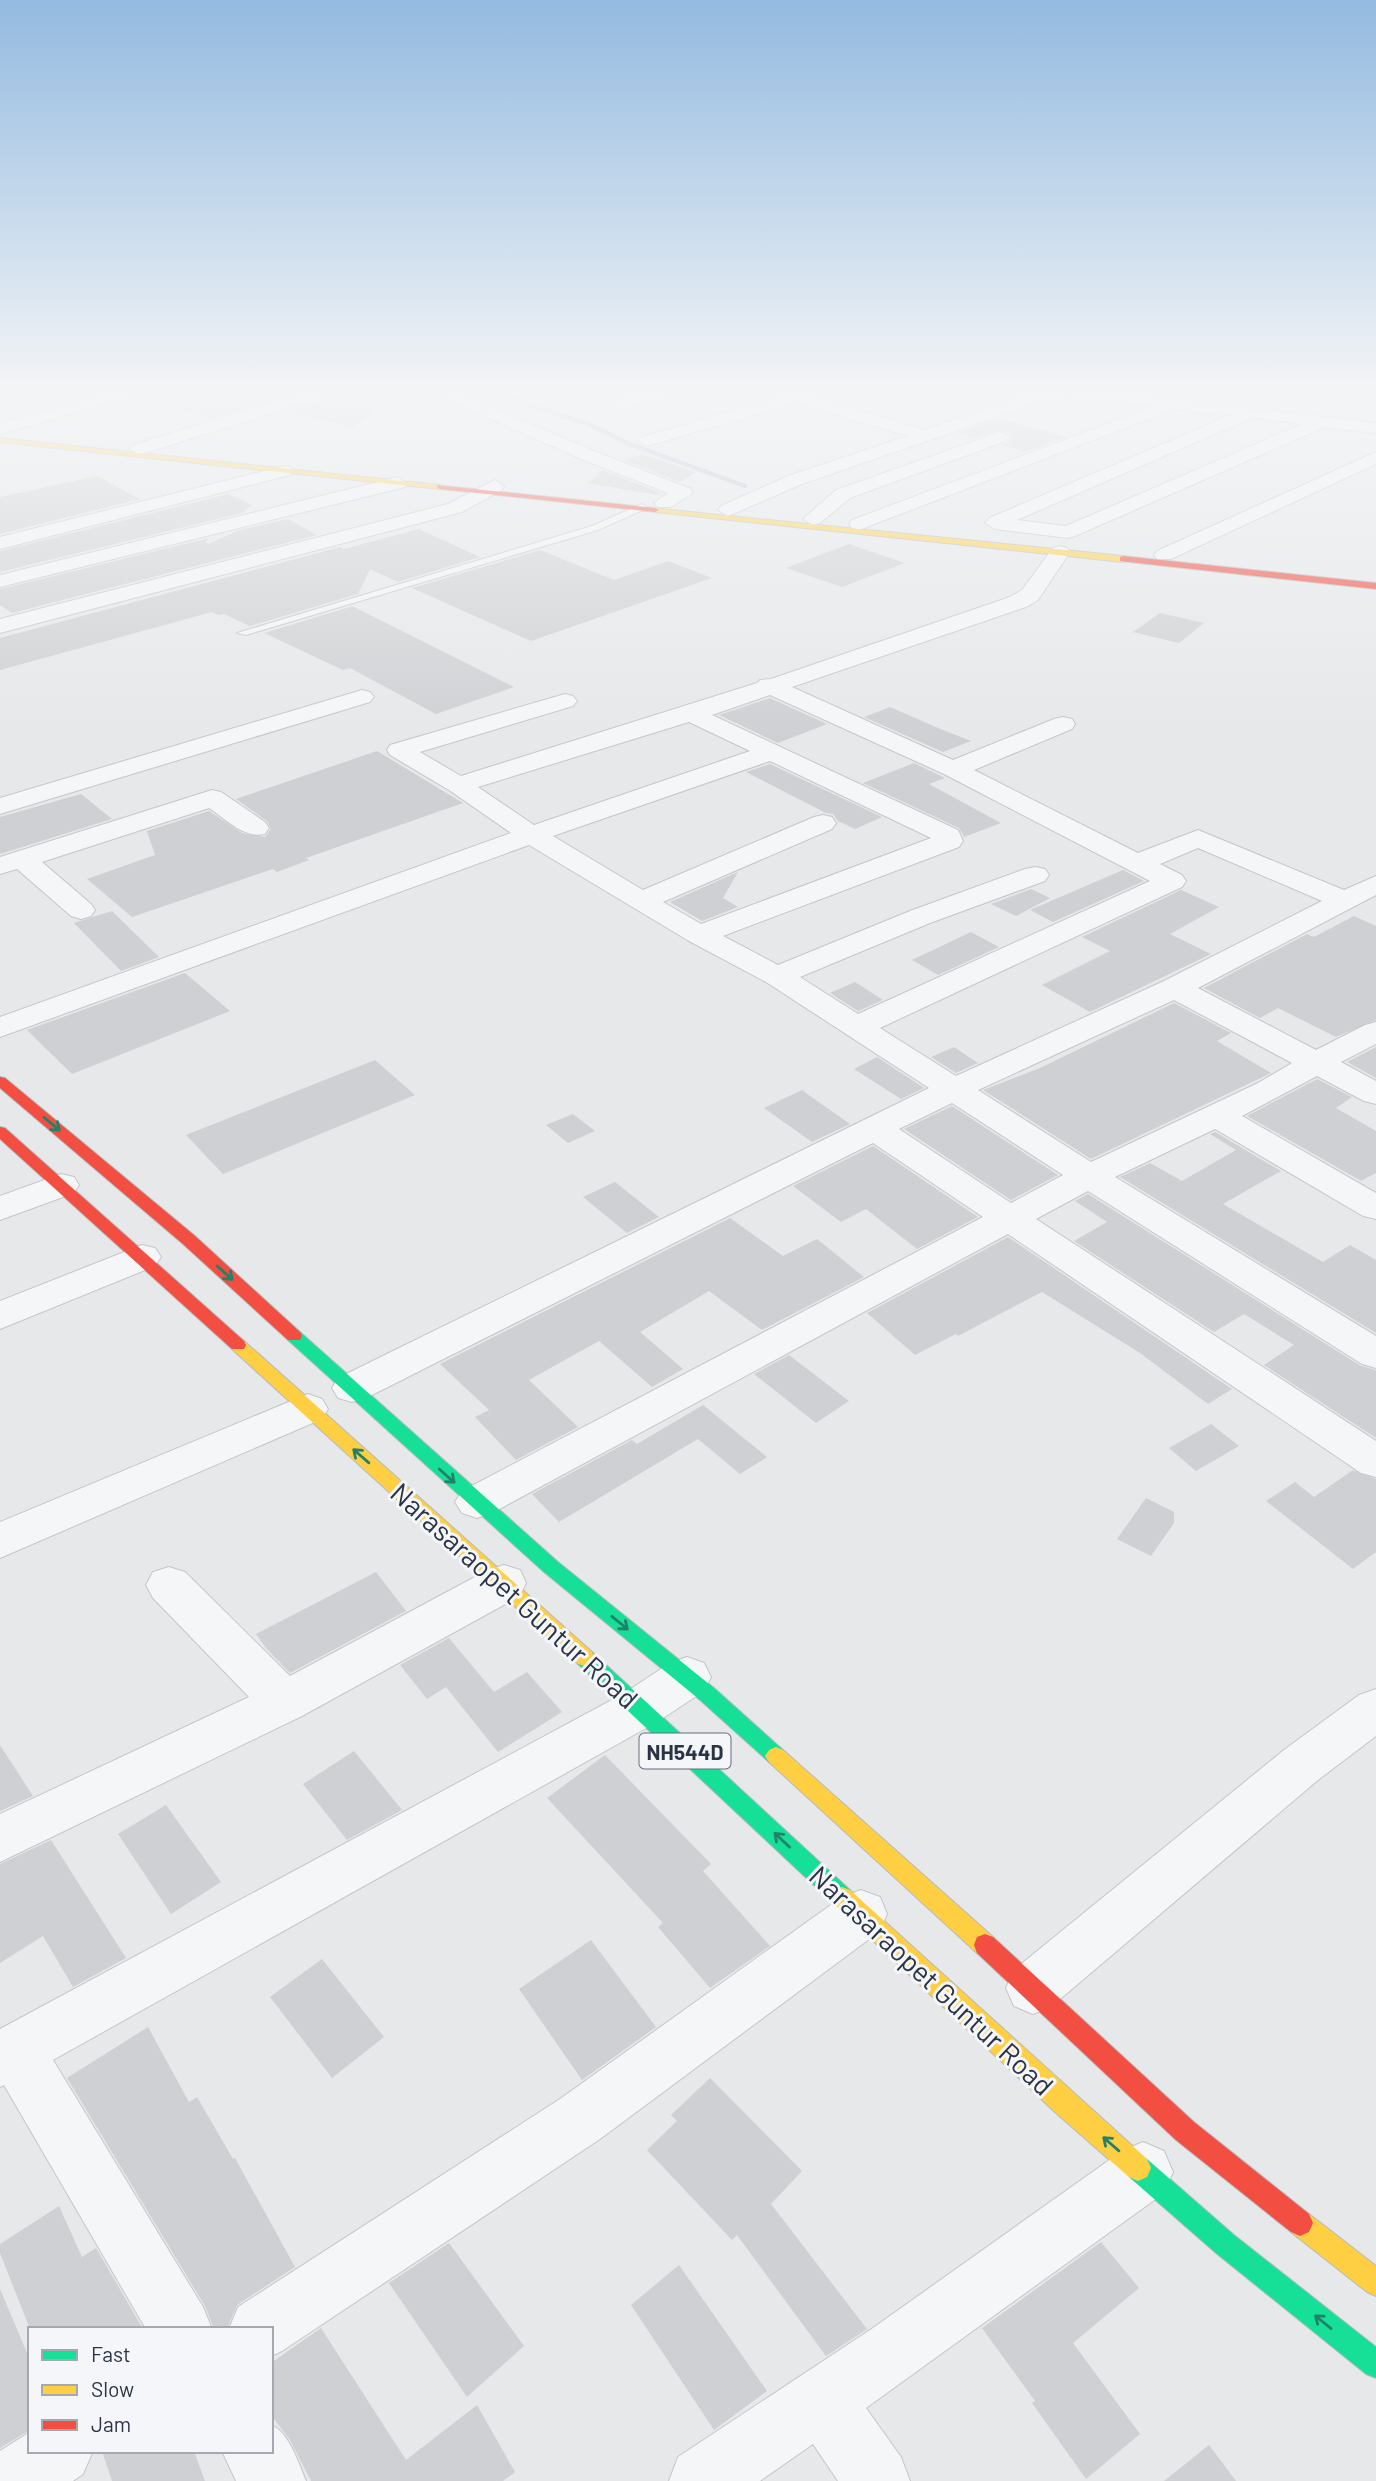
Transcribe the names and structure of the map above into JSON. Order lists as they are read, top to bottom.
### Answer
{
  "streets": {
    "highway": ["Narasaraopet Guntur Road", "NH544D"]
  },
  "legend": ["Fast", "Slow", "Jam"]
}
